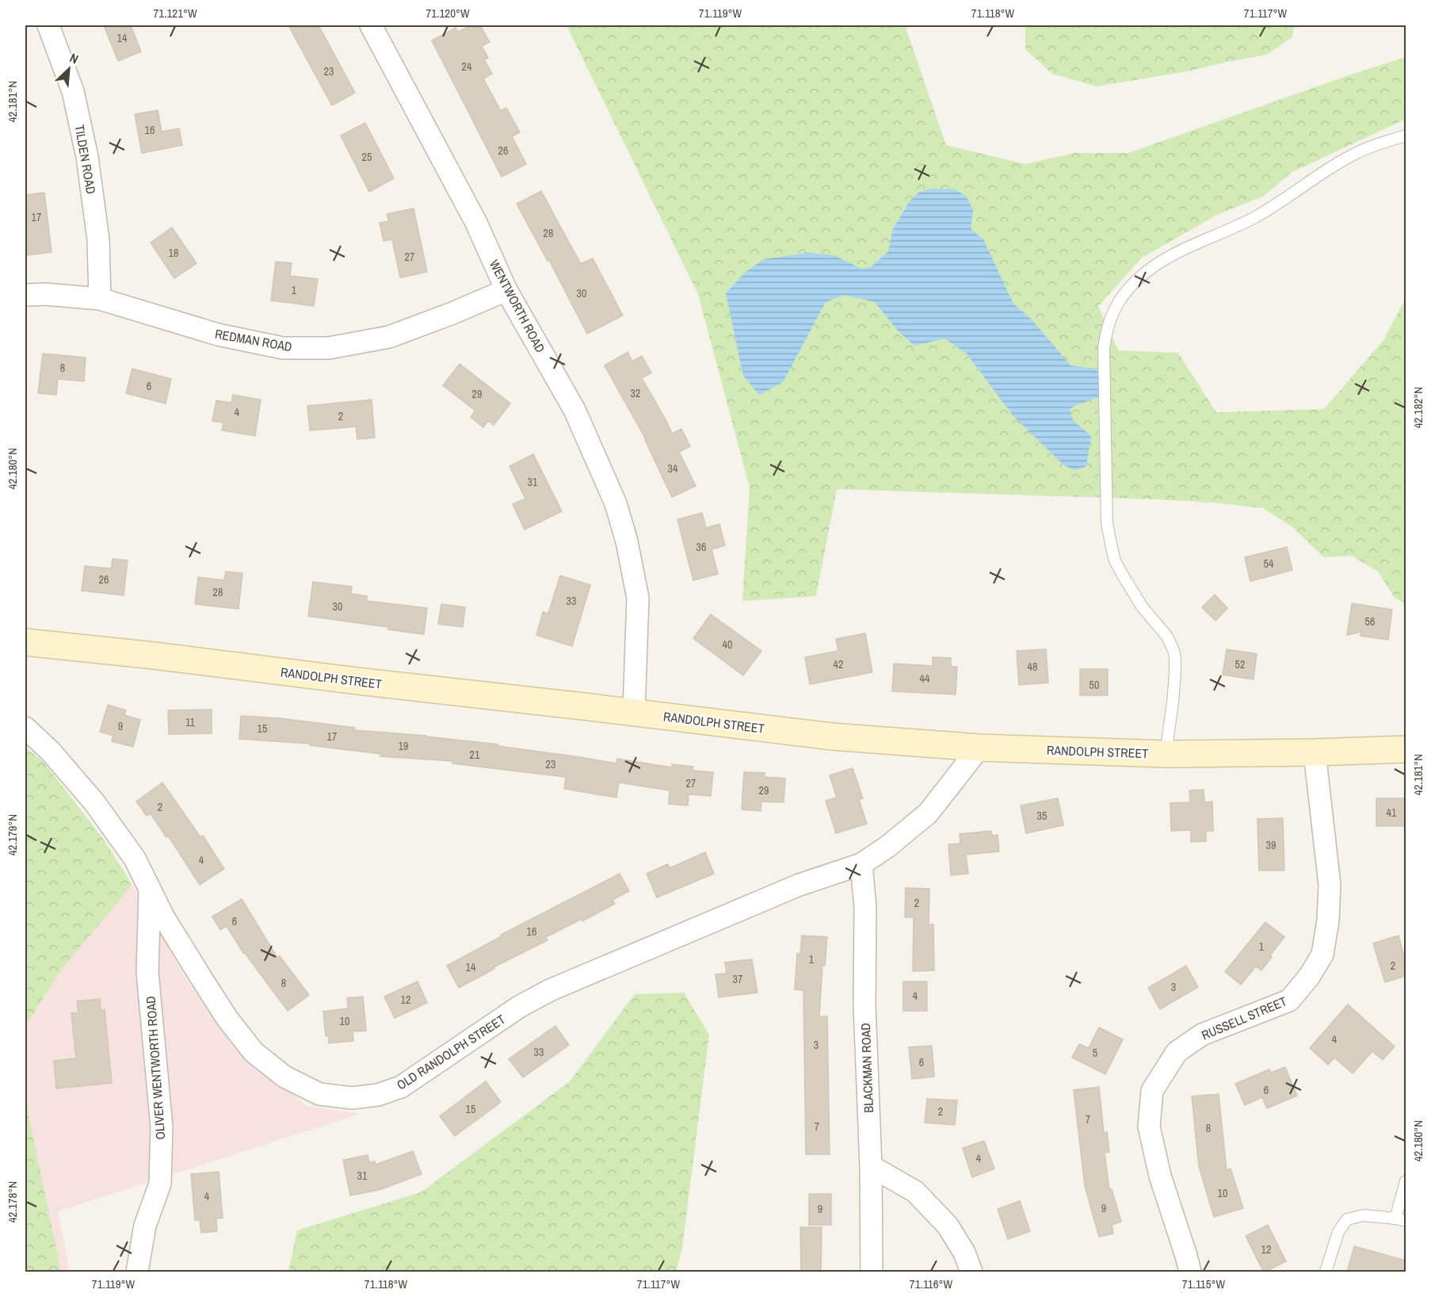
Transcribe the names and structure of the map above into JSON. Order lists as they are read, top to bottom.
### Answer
{
  "streets": {
    "main road": ["RANDOLPH STREET"],
    "street": [
      "TILDEN ROAD",
      "WENTWORTH ROAD",
      "REDMAN ROAD",
      "RUSSELL STREET",
      "OLD RANDOLPH STREET",
      "OLIVER WENTWORTH ROAD",
      "BLACKMAN ROAD"
    ]
  },
  "crossings": [
    ["TILDEN ROAD", "REDMAN ROAD"],
    ["WENTWORTH ROAD", "REDMAN ROAD"],
    ["WENTWORTH ROAD", "RANDOLPH STREET"],
    ["RANDOLPH STREET", "RUSSELL STREET"],
    ["RANDOLPH STREET", "OLD RANDOLPH STREET"],
    ["OLD RANDOLPH STREET", "OLIVER WENTWORTH ROAD"],
    ["OLD RANDOLPH STREET", "BLACKMAN ROAD"]
  ],
  "house_numbers": [
    "14",
    "24",
    "23",
    "16",
    "26",
    "25",
    "17",
    "28",
    "18",
    "27",
    "1",
    "30",
    "8",
    "6",
    "32",
    "29",
    "4",
    "2",
    "34",
    "31",
    "36",
    "54",
    "26",
    "28",
    "33",
    "30",
    "56",
    "40",
    "42",
    "52",
    "48",
    "44",
    "50",
    "11",
    "9",
    "15",
    "17",
    "19",
    "21",
    "23",
    "27",
    "29",
    "2",
    "41",
    "35",
    "39",
    "4",
    "2",
    "6",
    "16",
    "1",
    "1",
    "2",
    "14",
    "37",
    "8",
    "3",
    "4",
    "12",
    "10",
    "4",
    "3",
    "33",
    "5",
    "6",
    "6",
    "15",
    "2",
    "7",
    "7",
    "8",
    "4",
    "31",
    "10",
    "4",
    "9",
    "9",
    "12"
  ],
  "north": "top right",
  "coordinates": [
    "71.121°W",
    "71.120°W",
    "71.119°W",
    "71.118°W",
    "71.117°W",
    "42.181°N",
    "42.182°N",
    "42.180°N",
    "42.179°N",
    "42.178°N",
    "71.116°W",
    "71.115°W"
  ]
}
